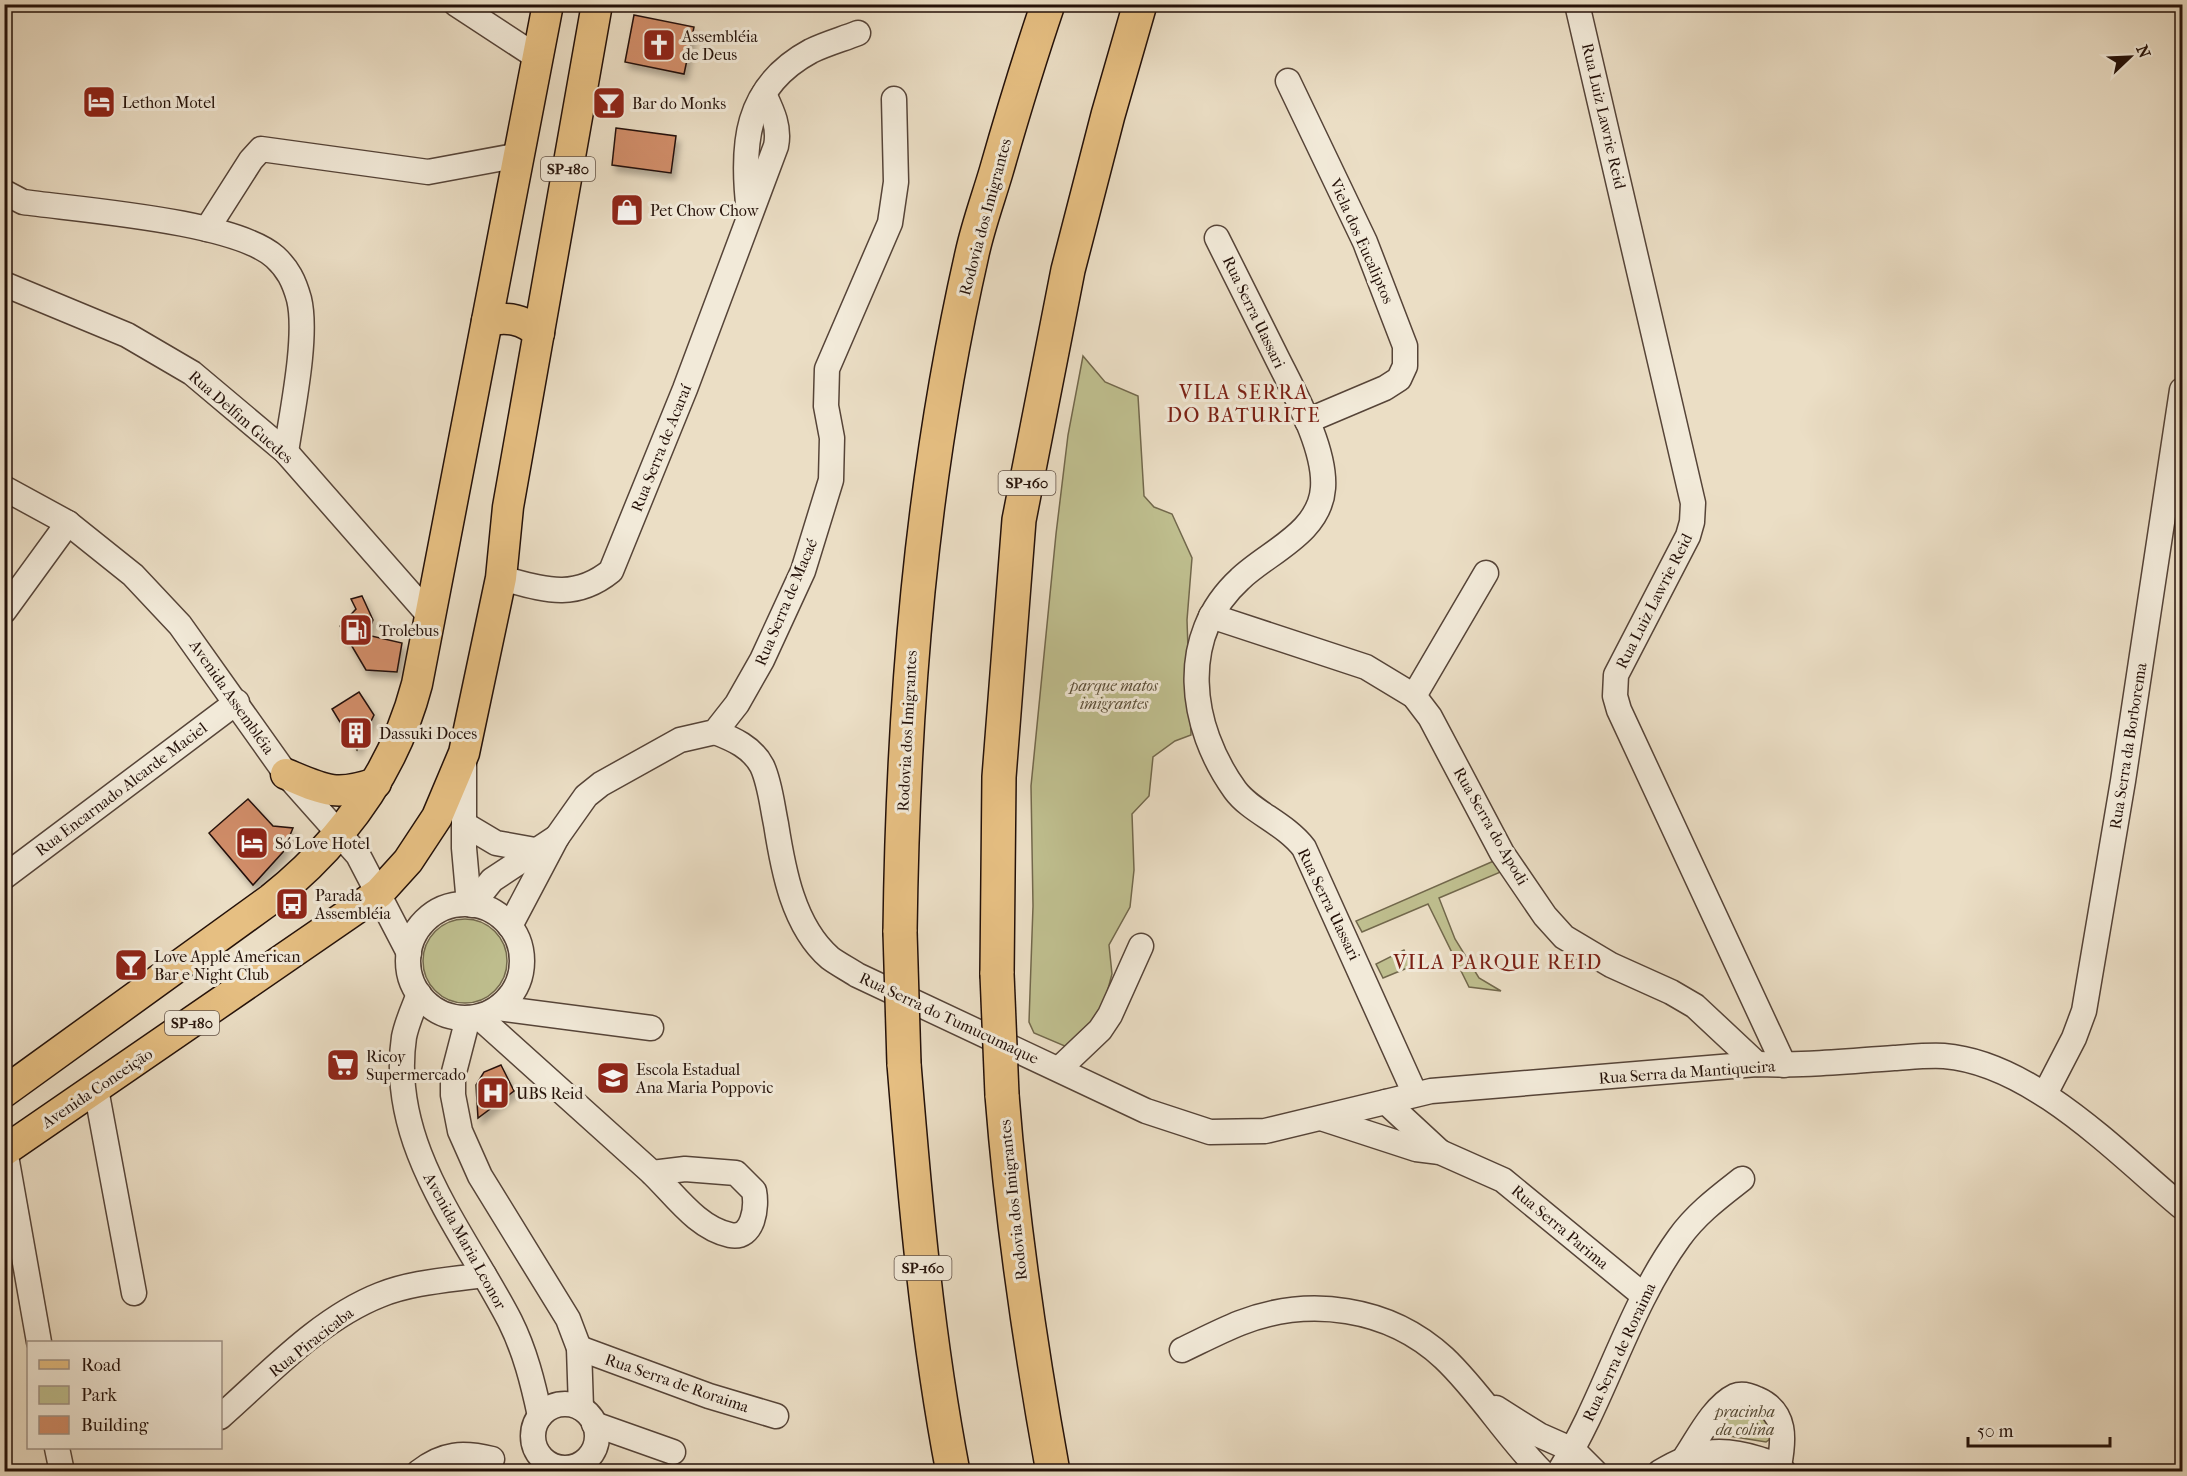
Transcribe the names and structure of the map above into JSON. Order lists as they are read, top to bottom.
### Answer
{
  "streets": {
    "highway": ["Rodovia dos Imigrantes", "SP-160"],
    "main road": ["SP-180", "Avenida Conceição"],
    "street": [
      "Rua Luiz Lawrie Reid",
      "Viela dos Eucaliptos",
      "Rua Serra Uassari",
      "Rua Delfim Guedes",
      "Rua Serra de Acaraí",
      "Rua Serra de Macaé",
      "Avenida Assembléia",
      "Rua Serra da Borborema",
      "Rua Encarnado Alcarde Maciel",
      "Rua Serra do Apodi",
      "Rua Serra do Tumucumaque",
      "Rua Serra da Mantiqueira",
      "Rua Serra Parima",
      "Avenida Maria Leonor",
      "Rua Piracicaba",
      "Rua Serra de Roraima"
    ]
  },
  "crossings": [
    ["Rua Luiz Lawrie Reid", "Rua Serra da Mantiqueira"],
    ["SP-180", "Rua Delfim Guedes"],
    ["SP-180", "Rua Serra de Acaraí"],
    ["SP-180", "Avenida Assembléia"],
    ["SP-180", "Avenida Conceição"],
    ["Viela dos Eucaliptos", "Rua Serra Uassari"],
    ["Rua Serra Uassari", "Rua Serra do Apodi"],
    ["Rua Serra Uassari", "Rua Serra da Mantiqueira"],
    ["Rua Serra de Acaraí", "Avenida Conceição"],
    ["Rua Serra de Macaé", "Rua Serra do Tumucumaque"],
    ["Avenida Assembléia", "Rua Encarnado Alcarde Maciel"],
    ["Avenida Assembléia", "Avenida Conceição"],
    ["Avenida Assembléia", "Avenida Maria Leonor"],
    ["Rua Serra da Borborema", "Rua Serra da Mantiqueira"],
    ["Rua Serra do Apodi", "Rua Serra da Mantiqueira"],
    ["Rua Serra do Tumucumaque", "Rua Serra da Mantiqueira"],
    ["Rua Serra do Tumucumaque", "Rua Serra Parima"],
    ["Rua Serra da Mantiqueira", "Rua Serra Parima"],
    ["Rua Serra Parima", "Rua Serra de Roraima"],
    ["Avenida Maria Leonor", "Rua Piracicaba"]
  ],
  "districts": ["VILA SERRA DO BATURITE", "VILA PARQUE REID"],
  "parks": ["parque matos imigrantes", "pracinha da colina"],
  "places": {
    "church": ["Assembléia de Deus"],
    "hotel": ["Lethon Motel", "Só Love Hotel"],
    "bar": ["Bar do Monks", "Love Apple American Bar e Night Club"],
    "shop": ["Pet Chow Chow"],
    "fuel station": ["Trolebus"],
    "building": ["Dassuki Doces"],
    "bus stop": ["Parada Assembléia"],
    "supermarket": ["Ricoy Supermercado"],
    "school or university": ["Escola Estadual Ana Maria Poppovic"],
    "hospital": ["UBS Reid"]
  },
  "legend": ["Road", "Park", "Building"],
  "scale_bar": "50 m",
  "north": "top right"
}
